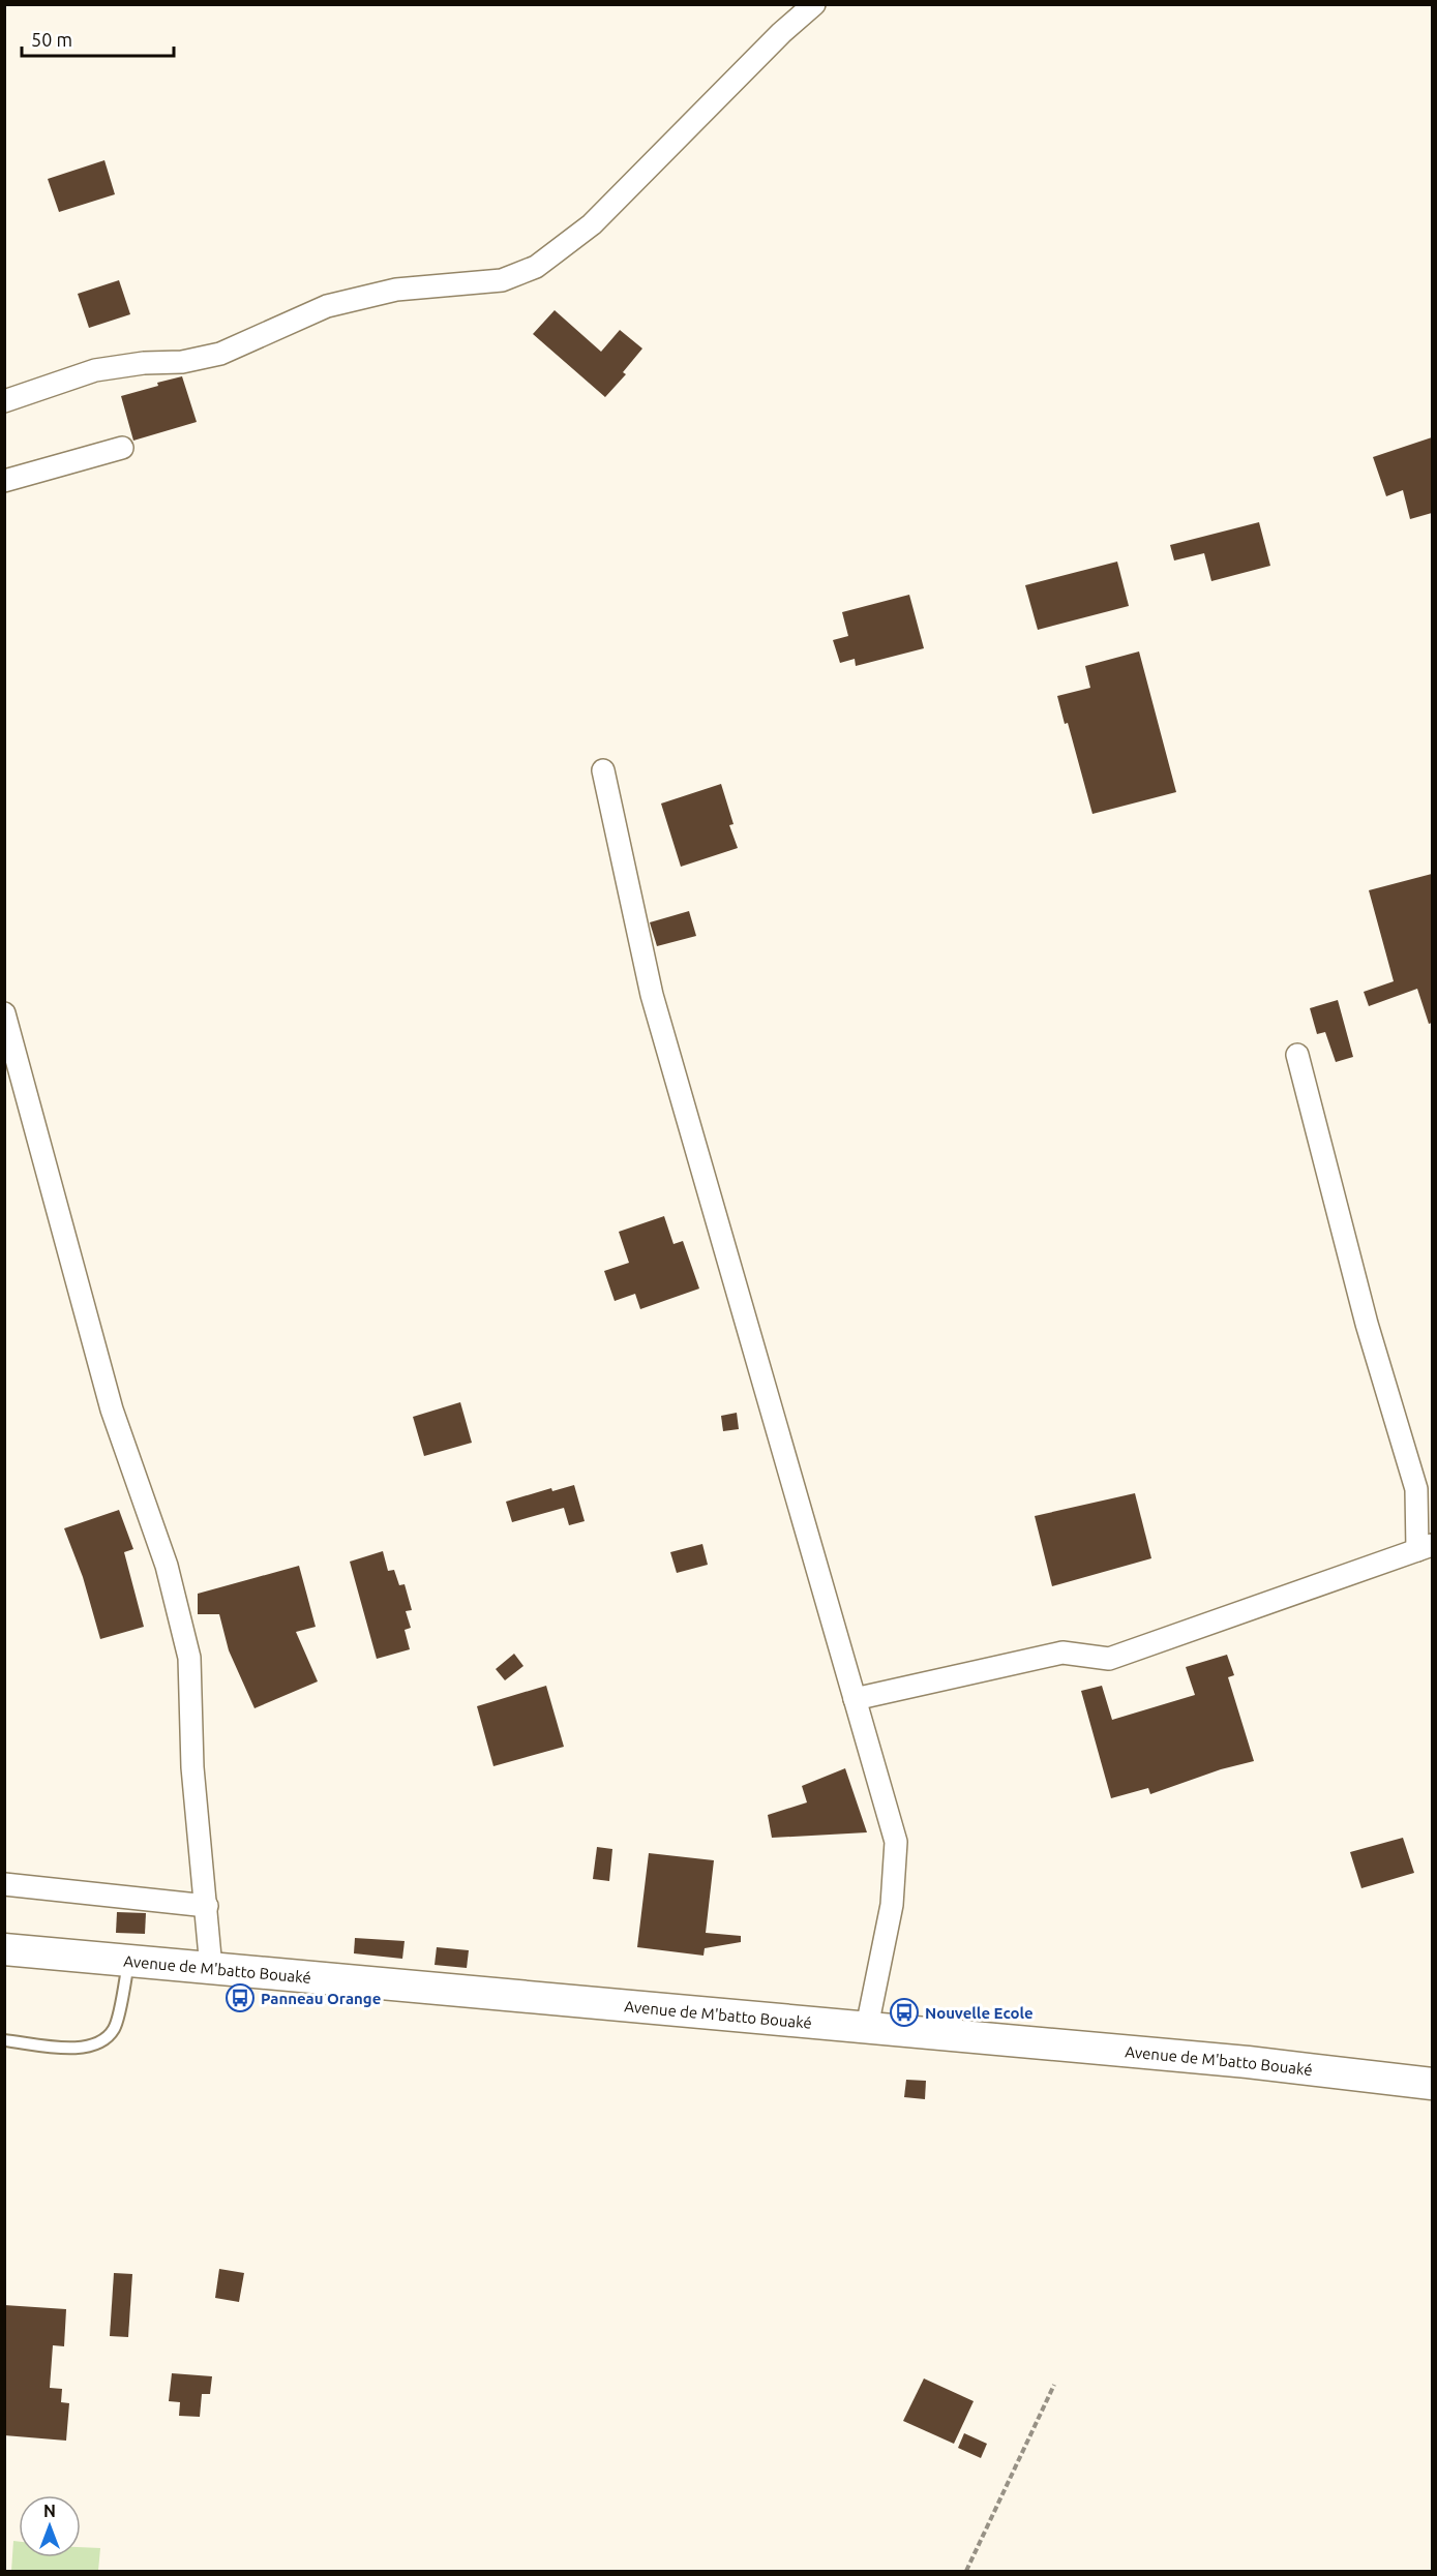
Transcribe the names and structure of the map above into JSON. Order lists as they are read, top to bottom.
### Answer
{
  "streets": {
    "street": ["Avenue de M'batto Bouaké"]
  },
  "places": {
    "bus stop": ["Panneau Orange", "Nouvelle Ecole"]
  },
  "scale_bar": "50 m",
  "north": "top"
}
